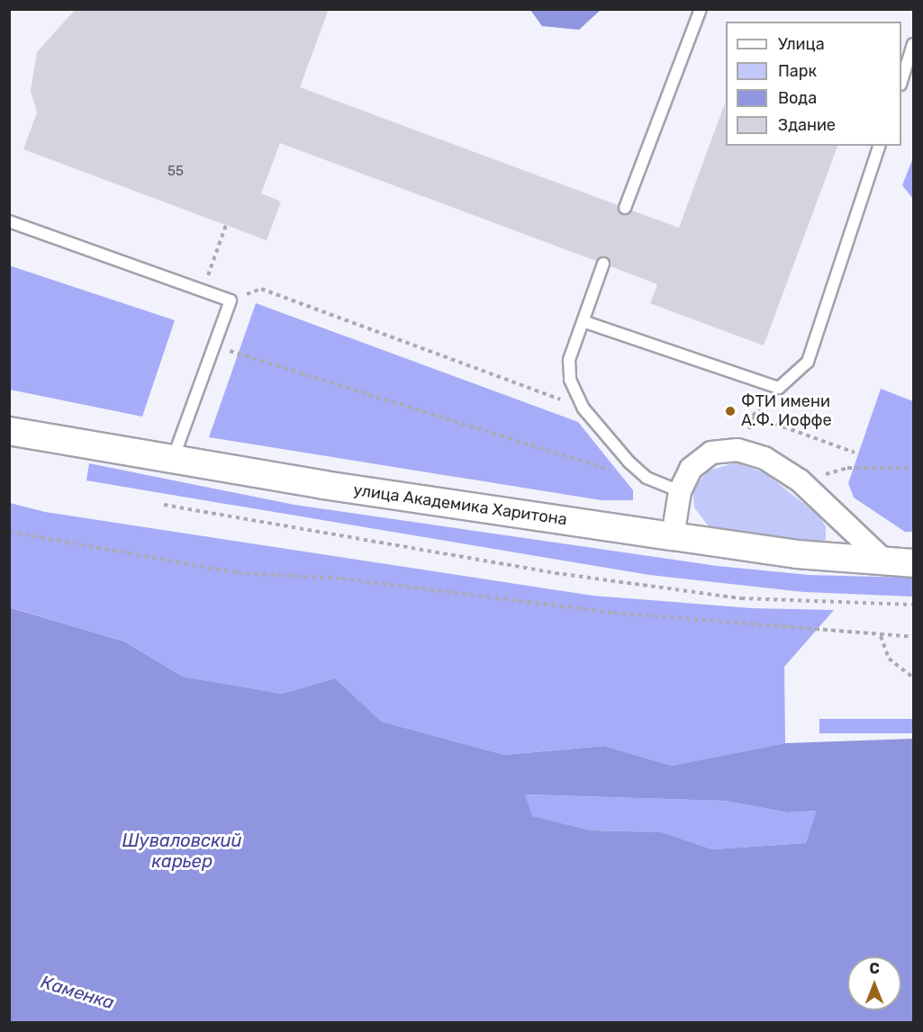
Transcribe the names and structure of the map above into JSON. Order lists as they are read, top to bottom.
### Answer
{
  "streets": {
    "street": ["улица Академика Харитона"]
  },
  "water": ["Шуваловский карьер", "Каменка"],
  "places": ["ФТИ имени А.Ф. Иоффе"],
  "house_numbers": ["55"],
  "legend": [
    "Улица",
    "Парк",
    "Вода",
    "Здание"
  ],
  "north": "top"
}
